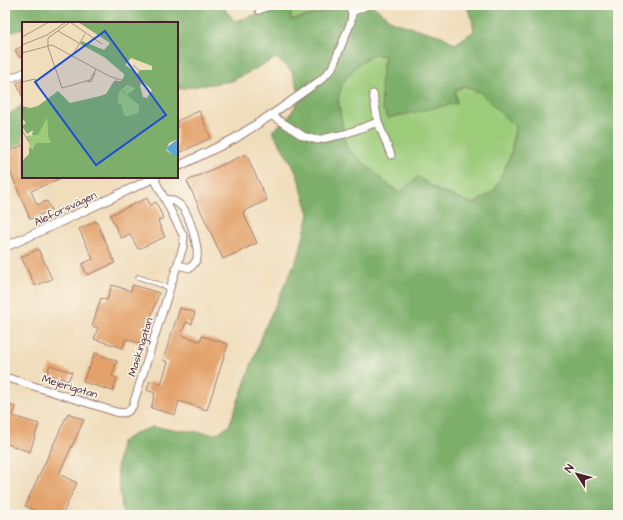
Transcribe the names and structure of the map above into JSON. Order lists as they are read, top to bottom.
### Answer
{
  "streets": {
    "street": ["Aleforsvägen", "Maskingatan", "Mejerigatan"]
  },
  "crossings": [
    ["Maskingatan", "Mejerigatan"]
  ],
  "north": "top left"
}
